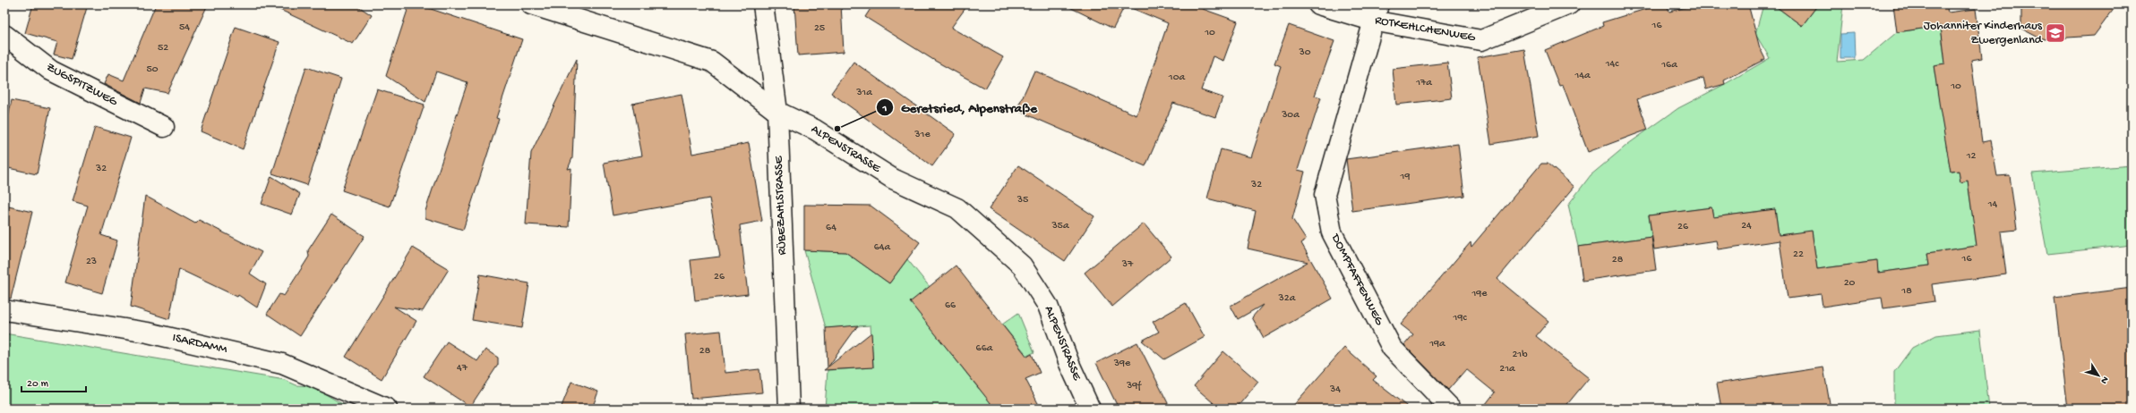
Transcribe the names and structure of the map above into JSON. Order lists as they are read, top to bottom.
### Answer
{
  "streets": {
    "street": [
      "ROTKEHLCHENWEG",
      "ZUGSPITZWEG",
      "ALPENSTRASSE",
      "RÜBEZAHLSTRASSE",
      "DOMPFAFFENWEG",
      "ISARDAMM"
    ]
  },
  "crossings": [
    ["ROTKEHLCHENWEG", "DOMPFAFFENWEG"],
    ["ALPENSTRASSE", "RÜBEZAHLSTRASSE"]
  ],
  "places": {
    "school or university": ["Johanniter Kinderhaus Zwergenland"],
    "other": ["Geretsried, Alpenstraße"]
  },
  "house_numbers": [
    "16",
    "54",
    "25",
    "10",
    "52",
    "30",
    "14c",
    "16a",
    "50",
    "14a",
    "10a",
    "17a",
    "10",
    "31a",
    "30a",
    "31e",
    "12",
    "32",
    "19",
    "32",
    "35",
    "14",
    "35a",
    "24",
    "26",
    "64",
    "64a",
    "22",
    "16",
    "28",
    "23",
    "37",
    "26",
    "20",
    "18",
    "19e",
    "32a",
    "66",
    "19c",
    "19a",
    "66a",
    "28",
    "21b",
    "39e",
    "47",
    "21a",
    "39f",
    "34"
  ],
  "scale_bar": "20 m",
  "north": "bottom right"
}
